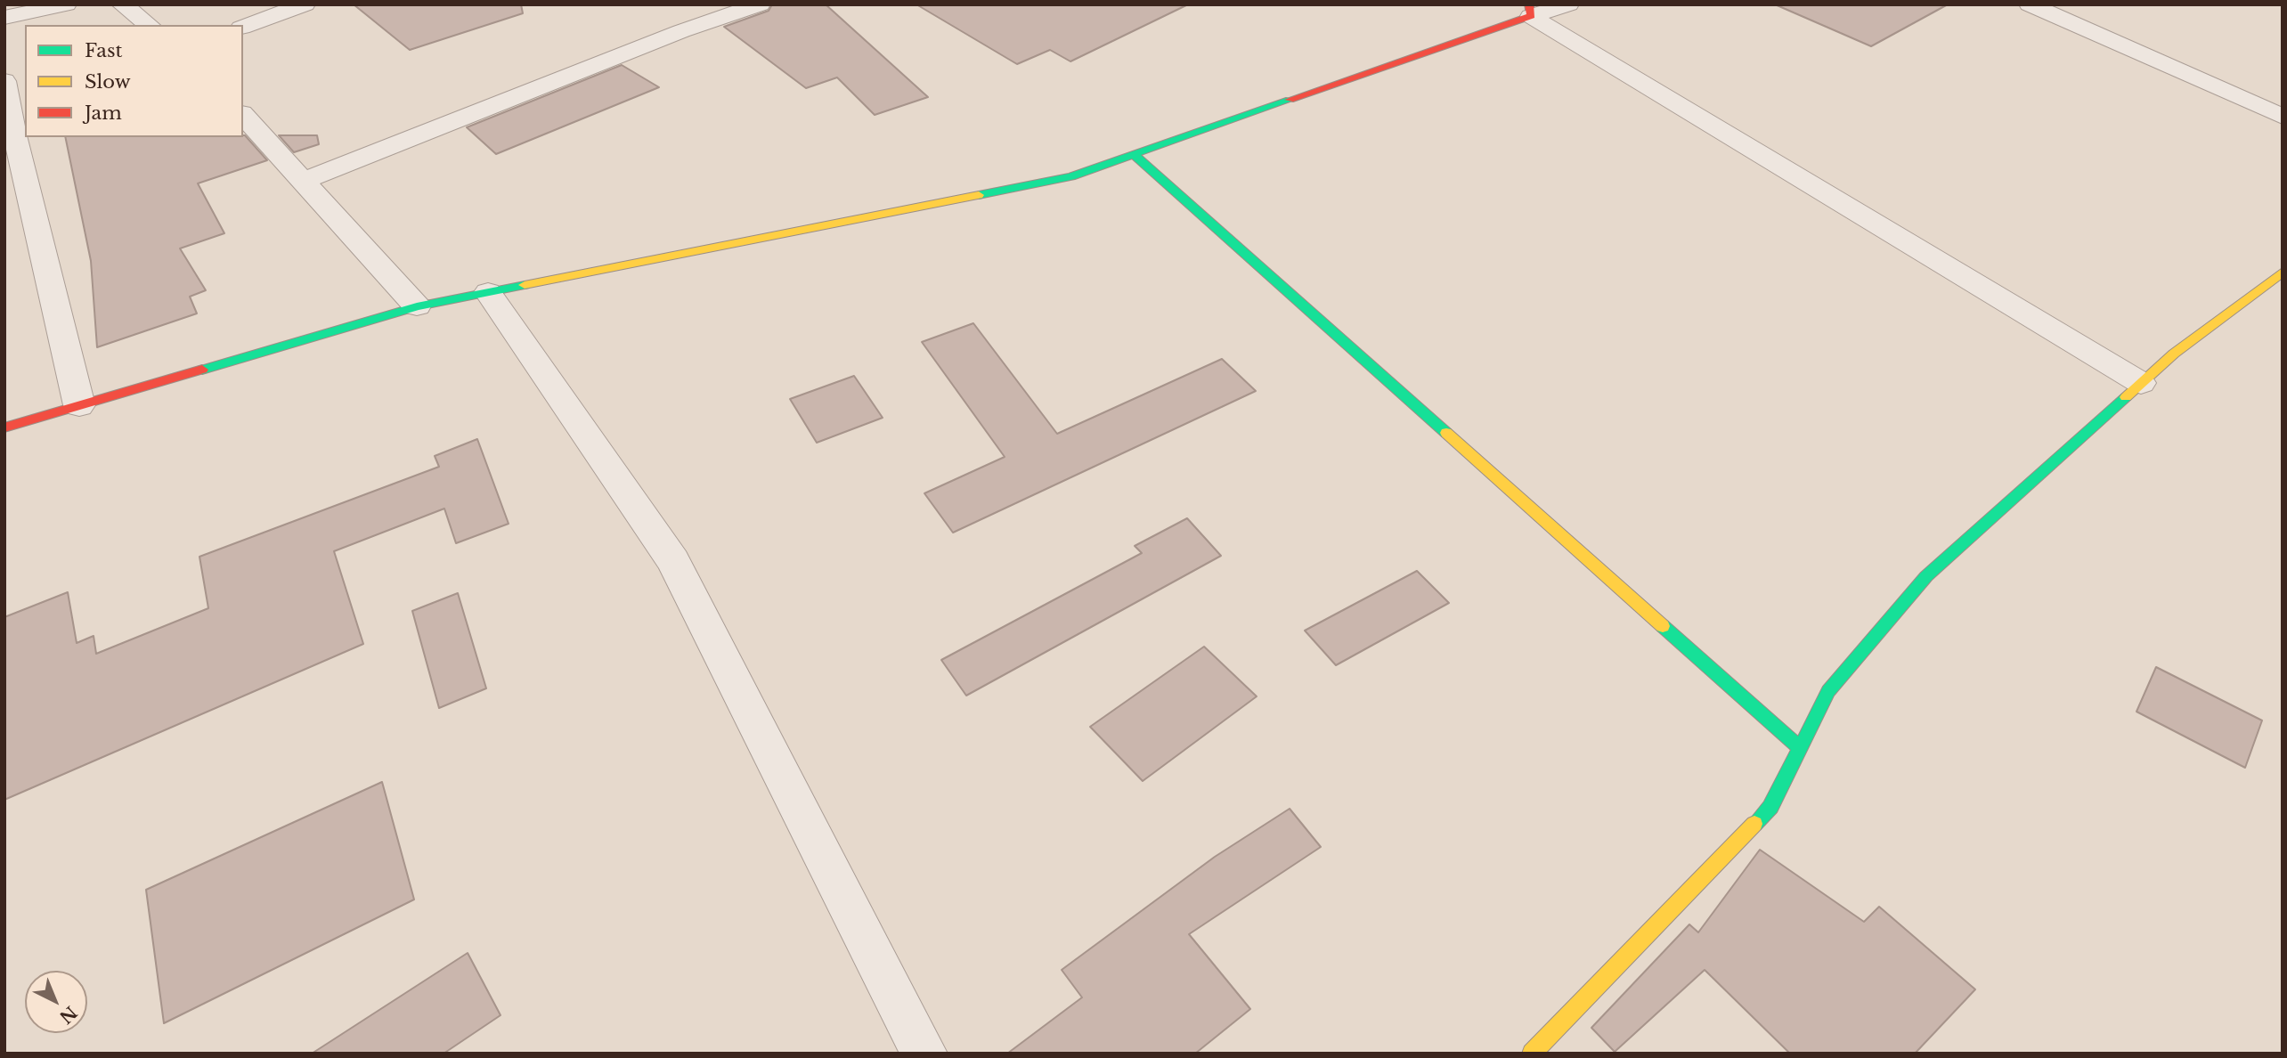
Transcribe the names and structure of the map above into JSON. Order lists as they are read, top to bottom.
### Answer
{
  "legend": ["Fast", "Slow", "Jam"],
  "north": "bottom right"
}
